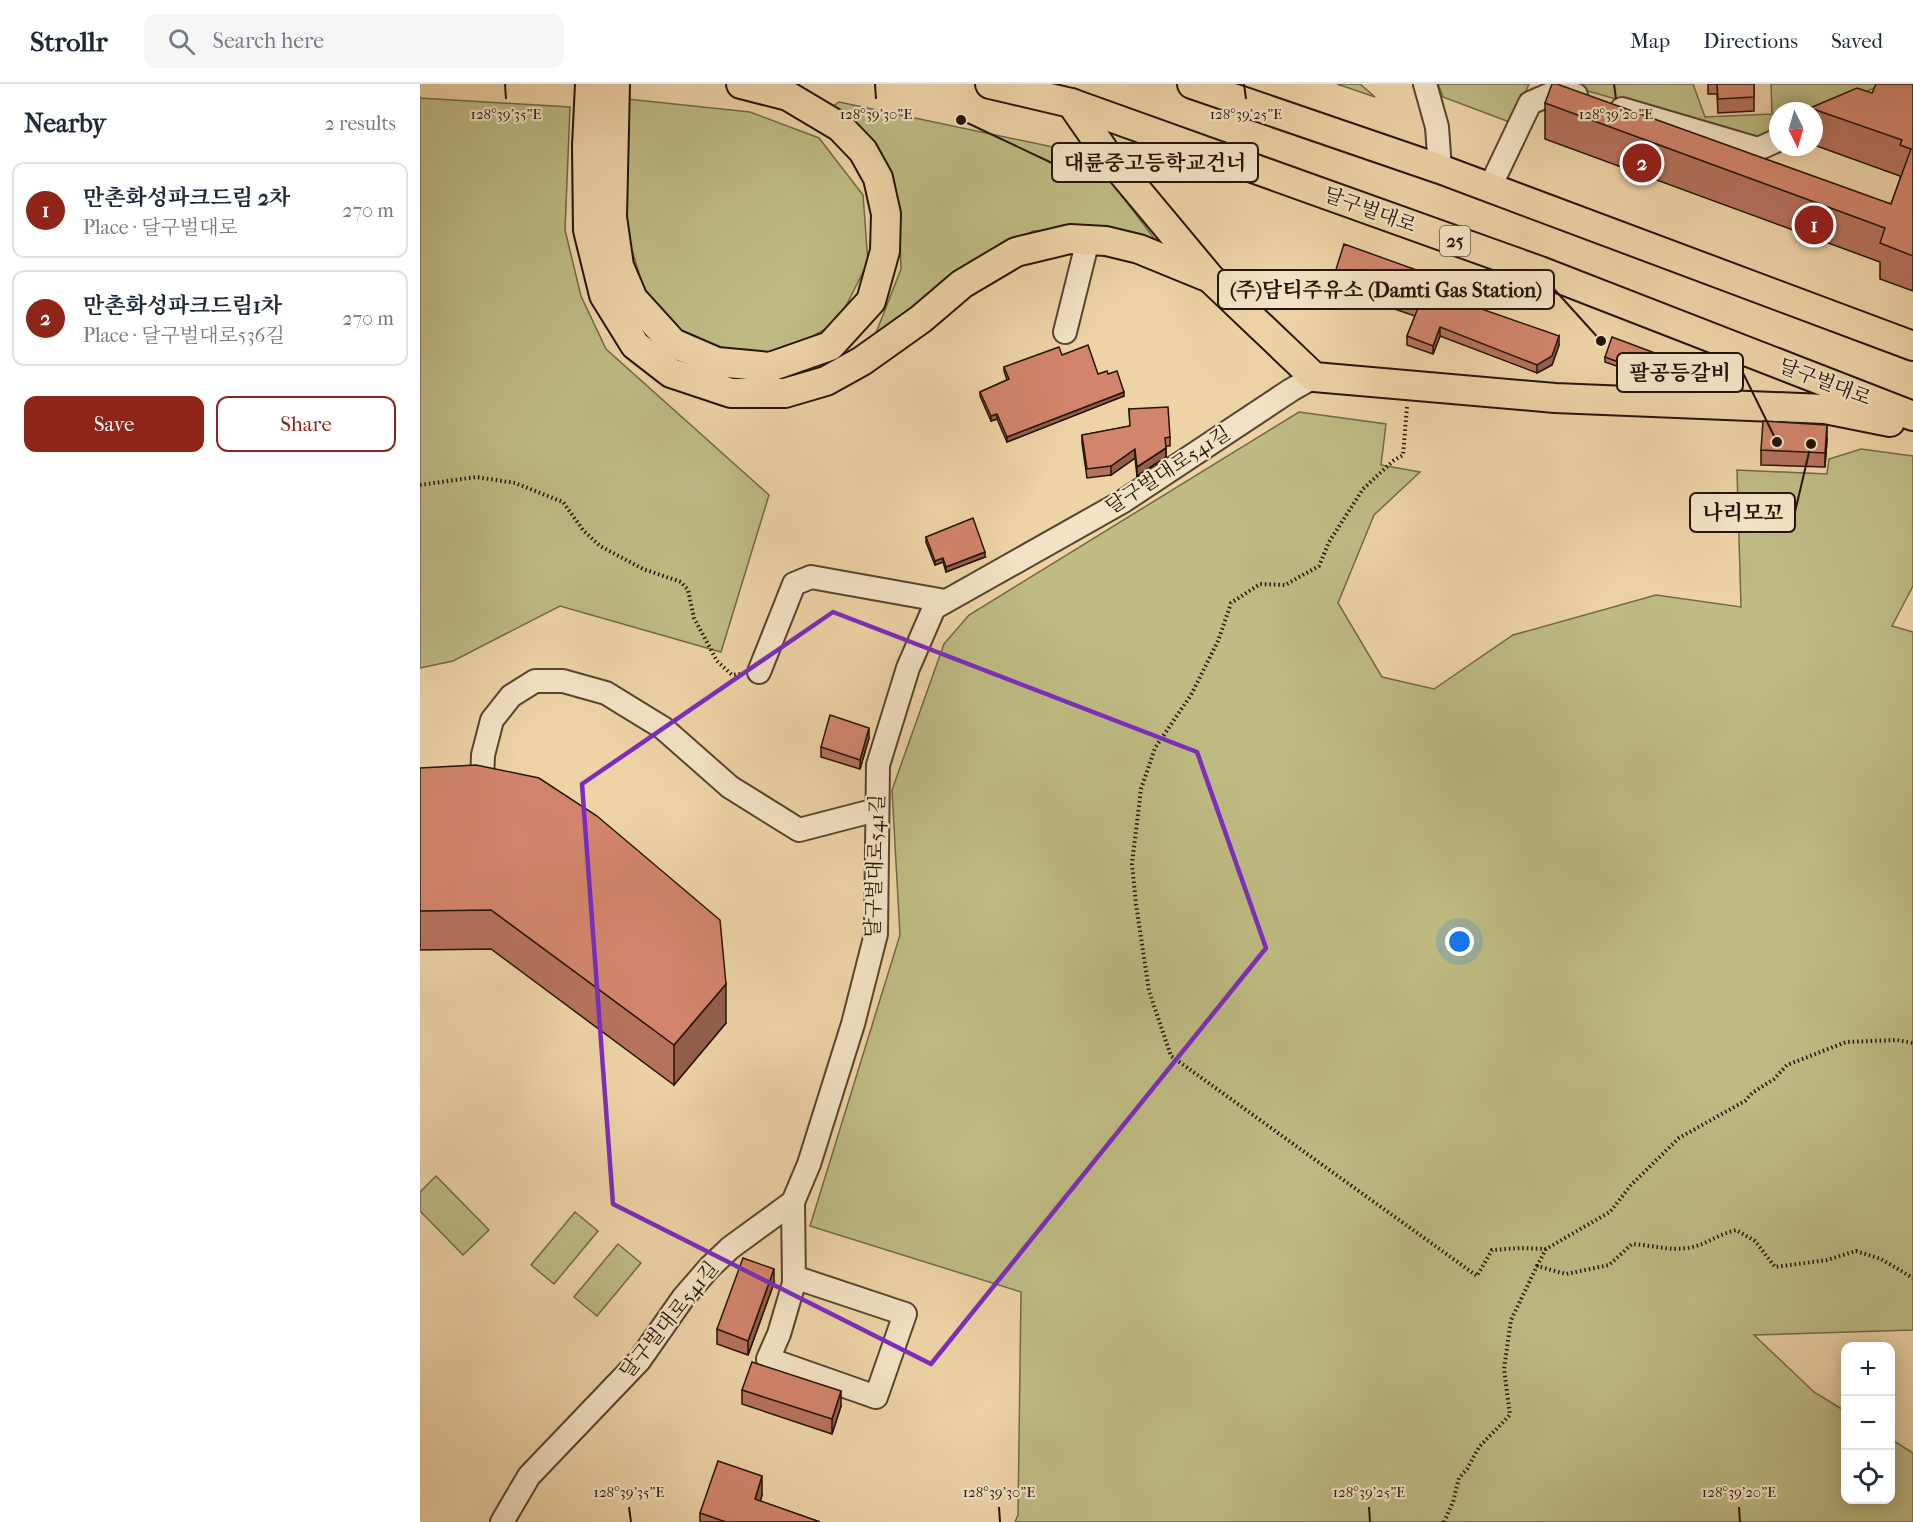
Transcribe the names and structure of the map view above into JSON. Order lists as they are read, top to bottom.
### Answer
{
  "streets": {
    "main road": ["달구벌대로", "25"],
    "street": ["달구벌대로541길"]
  },
  "places": [
    "대륜중고등학교건너",
    "(주)담티주유소 (Damti Gas Station)",
    "팔공등갈비",
    "나리모꼬"
  ],
  "north": "bottom",
  "page": {
    "header": "Strollr",
    "search": "Search here",
    "nav": ["Map", "Directions", "Saved"],
    "heading": ["Nearby", "2 results"],
    "pins": ["2", "1"],
    "list": [
      {
        "mark": "1",
        "name": "만촌화성파크드림 2차",
        "note": "Place · 달구벌대로",
        "value": "270 m"
      },
      {
        "mark": "2",
        "name": "만촌화성파크드림1차",
        "note": "Place · 달구벌대로536길",
        "value": "270 m"
      }
    ],
    "buttons": ["Save", "Share"],
    "map_buttons": ["+", "−"]
  },
  "coordinates": [
    "128°39'35\"E",
    "128°39'30\"E",
    "128°39'25\"E",
    "128°39'20\"E"
  ]
}
